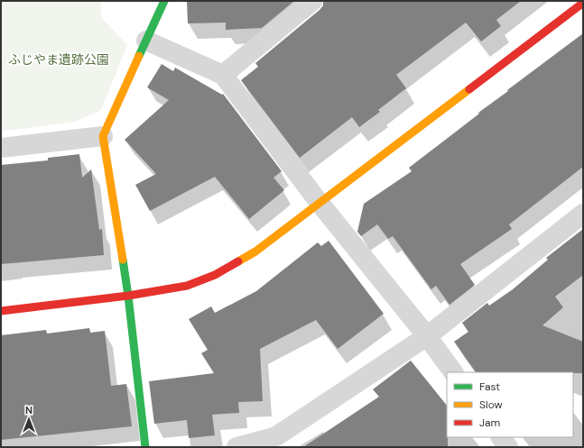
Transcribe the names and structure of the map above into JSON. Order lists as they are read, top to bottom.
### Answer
{
  "parks": ["ふじやま遺跡公園"],
  "legend": ["Fast", "Slow", "Jam"],
  "north": "top"
}
